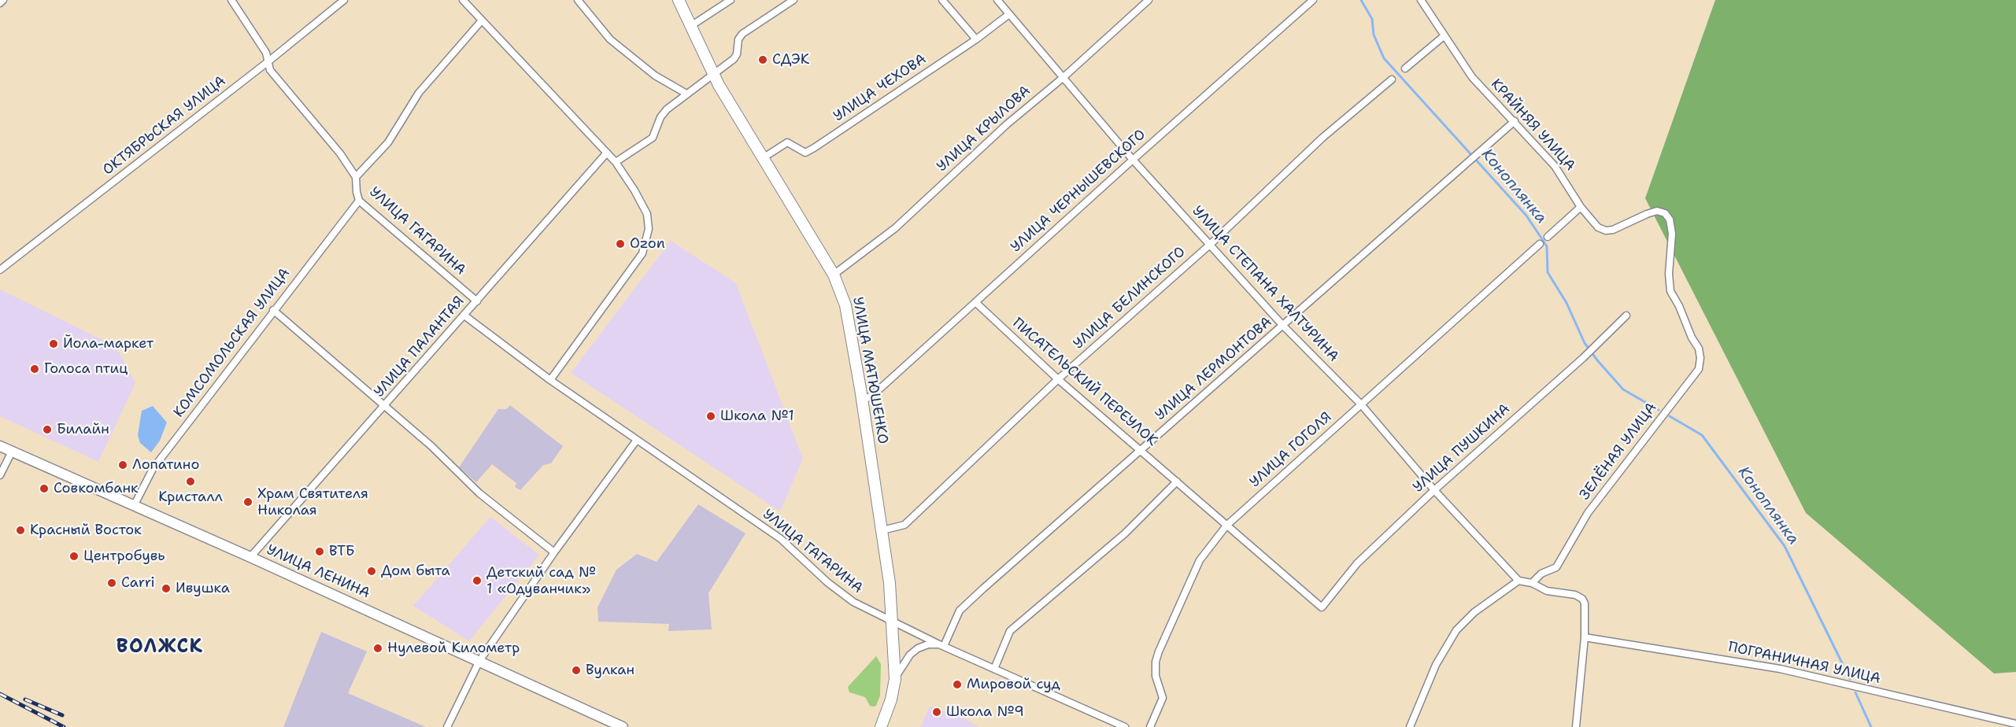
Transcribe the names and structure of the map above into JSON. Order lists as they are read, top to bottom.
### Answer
{
  "streets": {
    "main road": ["УЛИЦА МАТЮШЕНКО", "УЛИЦА ЛЕНИНА"],
    "street": [
      "УЛИЦА ЧЕХОВА",
      "КРАЙНЯЯ УЛИЦА",
      "ОКТЯБРЬСКАЯ УЛИЦА",
      "УЛИЦА КРЫЛОВА",
      "УЛИЦА ЧЕРНЫШЕВСКОГО",
      "УЛИЦА ГАГАРИНА",
      "УЛИЦА СТЕПАНА ХАЛТУРИНА",
      "УЛИЦА БЕЛИНСКОГО",
      "КОМСОМОЛЬСКАЯ УЛИЦА",
      "УЛИЦА ПАЛАНТАЯ",
      "УЛИЦА ЛЕРМОНТОВА",
      "ПИСАТЕЛЬСКИЙ ПЕРЕУЛОК",
      "УЛИЦА ПУШКИНА",
      "УЛИЦА ГОГОЛЯ",
      "ЗЕЛЁНАЯ УЛИЦА",
      "ПОГРАНИЧНАЯ УЛИЦА"
    ]
  },
  "crossings": [
    ["УЛИЦА ЧЕХОВА", "УЛИЦА СТЕПАНА ХАЛТУРИНА"],
    ["УЛИЦА ЧЕХОВА", "УЛИЦА МАТЮШЕНКО"],
    ["КРАЙНЯЯ УЛИЦА", "УЛИЦА ЛЕРМОНТОВА"],
    ["КРАЙНЯЯ УЛИЦА", "ЗЕЛЁНАЯ УЛИЦА"],
    ["ОКТЯБРЬСКАЯ УЛИЦА", "УЛИЦА ГАГАРИНА"],
    ["УЛИЦА КРЫЛОВА", "УЛИЦА СТЕПАНА ХАЛТУРИНА"],
    ["УЛИЦА КРЫЛОВА", "УЛИЦА МАТЮШЕНКО"],
    ["УЛИЦА ЧЕРНЫШЕВСКОГО", "УЛИЦА СТЕПАНА ХАЛТУРИНА"],
    ["УЛИЦА ЧЕРНЫШЕВСКОГО", "УЛИЦА МАТЮШЕНКО"],
    ["УЛИЦА ЧЕРНЫШЕВСКОГО", "ПИСАТЕЛЬСКИЙ ПЕРЕУЛОК"],
    ["УЛИЦА ГАГАРИНА", "КОМСОМОЛЬСКАЯ УЛИЦА"],
    ["УЛИЦА ГАГАРИНА", "УЛИЦА ПАЛАНТАЯ"],
    ["УЛИЦА ГАГАРИНА", "УЛИЦА ЛЕРМОНТОВА"],
    ["УЛИЦА ГАГАРИНА", "УЛИЦА МАТЮШЕНКО"],
    ["УЛИЦА СТЕПАНА ХАЛТУРИНА", "УЛИЦА БЕЛИНСКОГО"],
    ["УЛИЦА СТЕПАНА ХАЛТУРИНА", "УЛИЦА ЛЕРМОНТОВА"],
    ["УЛИЦА СТЕПАНА ХАЛТУРИНА", "УЛИЦА ПУШКИНА"],
    ["УЛИЦА СТЕПАНА ХАЛТУРИНА", "УЛИЦА ГОГОЛЯ"],
    ["УЛИЦА БЕЛИНСКОГО", "УЛИЦА МАТЮШЕНКО"],
    ["УЛИЦА БЕЛИНСКОГО", "ПИСАТЕЛЬСКИЙ ПЕРЕУЛОК"],
    ["КОМСОМОЛЬСКАЯ УЛИЦА", "УЛИЦА ЛЕНИНА"],
    ["УЛИЦА ПАЛАНТАЯ", "УЛИЦА ЛЕНИНА"],
    ["УЛИЦА ЛЕРМОНТОВА", "ПИСАТЕЛЬСКИЙ ПЕРЕУЛОК"],
    ["ПИСАТЕЛЬСКИЙ ПЕРЕУЛОК", "УЛИЦА ПУШКИНА"],
    ["ПИСАТЕЛЬСКИЙ ПЕРЕУЛОК", "УЛИЦА ГОГОЛЯ"]
  ],
  "districts": ["ВОЛЖСК"],
  "water": ["Коноплянка"],
  "places": [
    "СДЭК",
    "Ozon",
    "Йола-маркет",
    "Голоса птиц",
    "Школа №1",
    "Билайн",
    "Лопатино",
    "Кристалл",
    "Совкомбанк",
    "Храм Святителя Николая",
    "Красный Восток",
    "ВТБ",
    "Центробувь",
    "Дом быта",
    "Детский сад № 1 «Одуванчик»",
    "Carri",
    "Ивушка",
    "Нулевой Километр",
    "Вулкан",
    "Мировой суд",
    "Школа №9"
  ]
}
